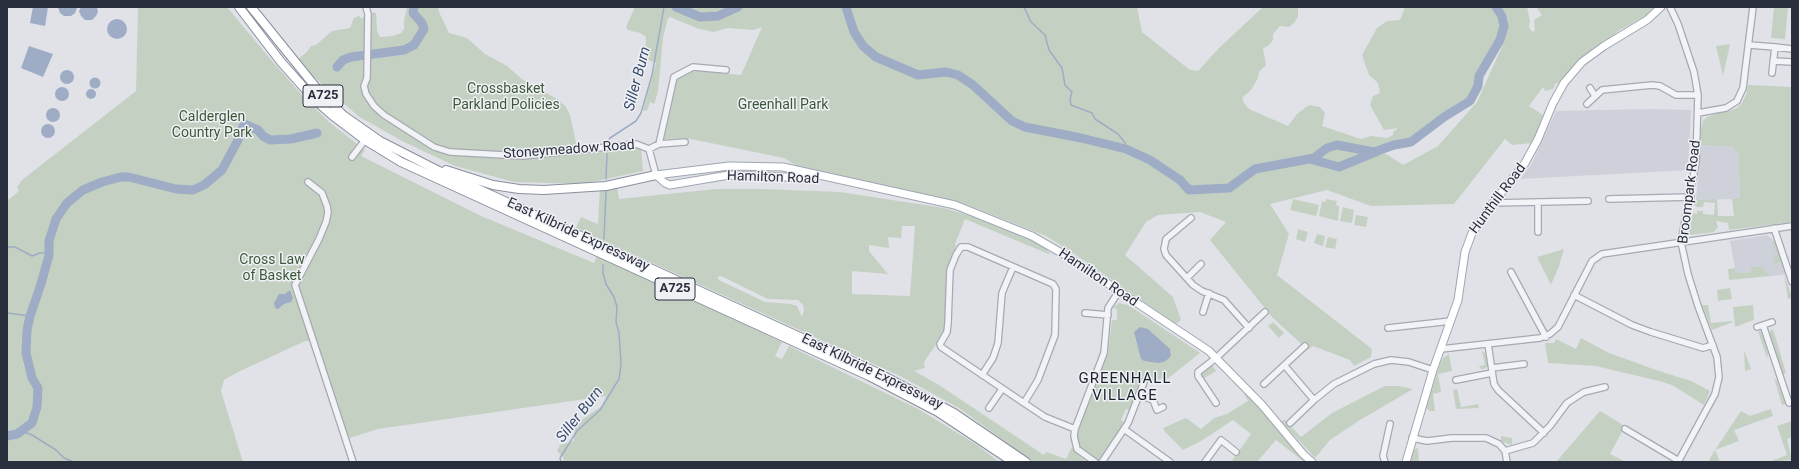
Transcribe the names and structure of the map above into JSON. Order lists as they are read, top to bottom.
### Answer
{
  "streets": {
    "highway": ["A725", "East Kilbride Expressway"],
    "main road": ["Hamilton Road", "Hunthill Road"],
    "street": ["Stoneymeadow Road", "Broompark Road"]
  },
  "crossings": [
    ["Stoneymeadow Road", "Hamilton Road"]
  ],
  "districts": ["GREENHALL VILLAGE"],
  "water": ["Siller Burn"],
  "parks": [
    "Crossbasket Parkland Policies",
    "Greenhall Park",
    "Calderglen Country Park",
    "Cross Law of Basket"
  ]
}
